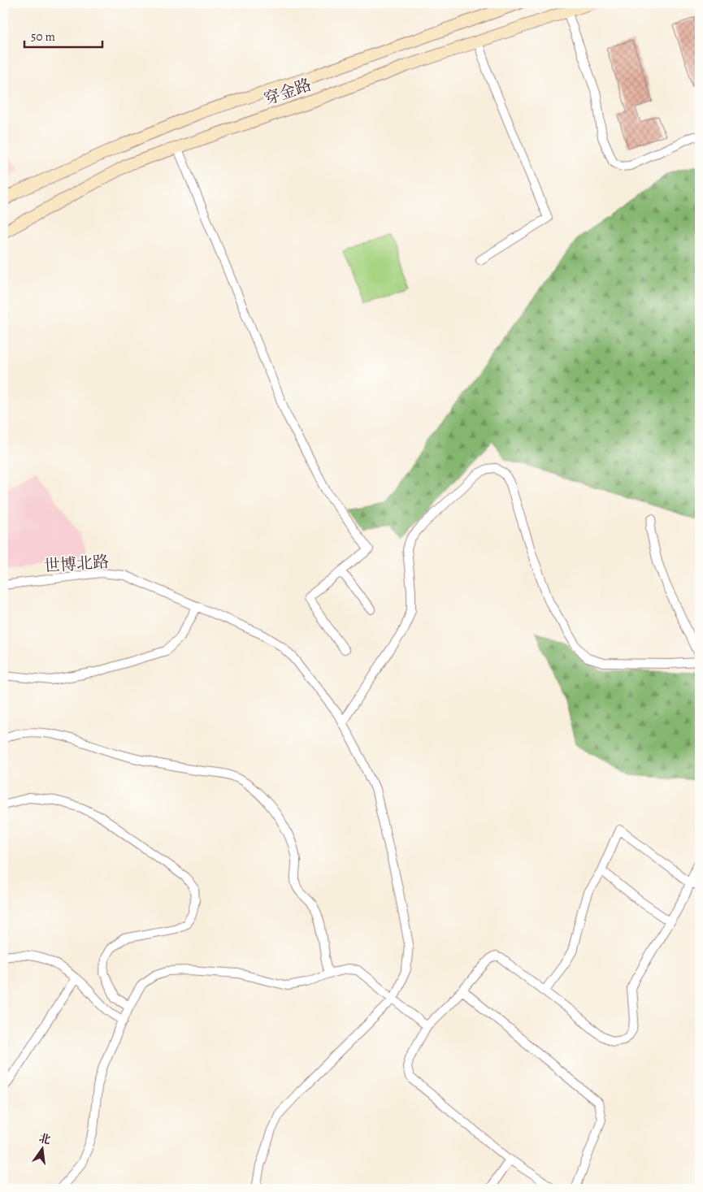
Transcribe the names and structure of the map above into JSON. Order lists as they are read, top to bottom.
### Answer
{
  "streets": {
    "main road": ["穿金路"],
    "street": ["世博北路"]
  },
  "scale_bar": "50 m",
  "north": "top"
}
